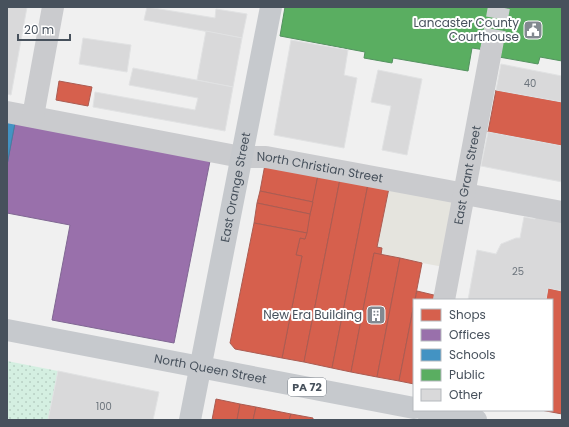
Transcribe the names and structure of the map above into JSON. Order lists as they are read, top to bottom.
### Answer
{
  "streets": {
    "main road": ["East Orange Street", "North Queen Street", "PA 72"],
    "street": ["North Christian Street", "East Grant Street"]
  },
  "crossings": [
    ["North Christian Street", "East Grant Street"],
    ["North Christian Street", "East Orange Street"],
    ["East Orange Street", "North Queen Street"]
  ],
  "places": {
    "public building": ["Lancaster County Courthouse"],
    "building": ["New Era Building"]
  },
  "house_numbers": ["40", "25", "100"],
  "legend": [
    "Shops",
    "Offices",
    "Schools",
    "Public",
    "Other"
  ],
  "scale_bar": "20 m"
}
